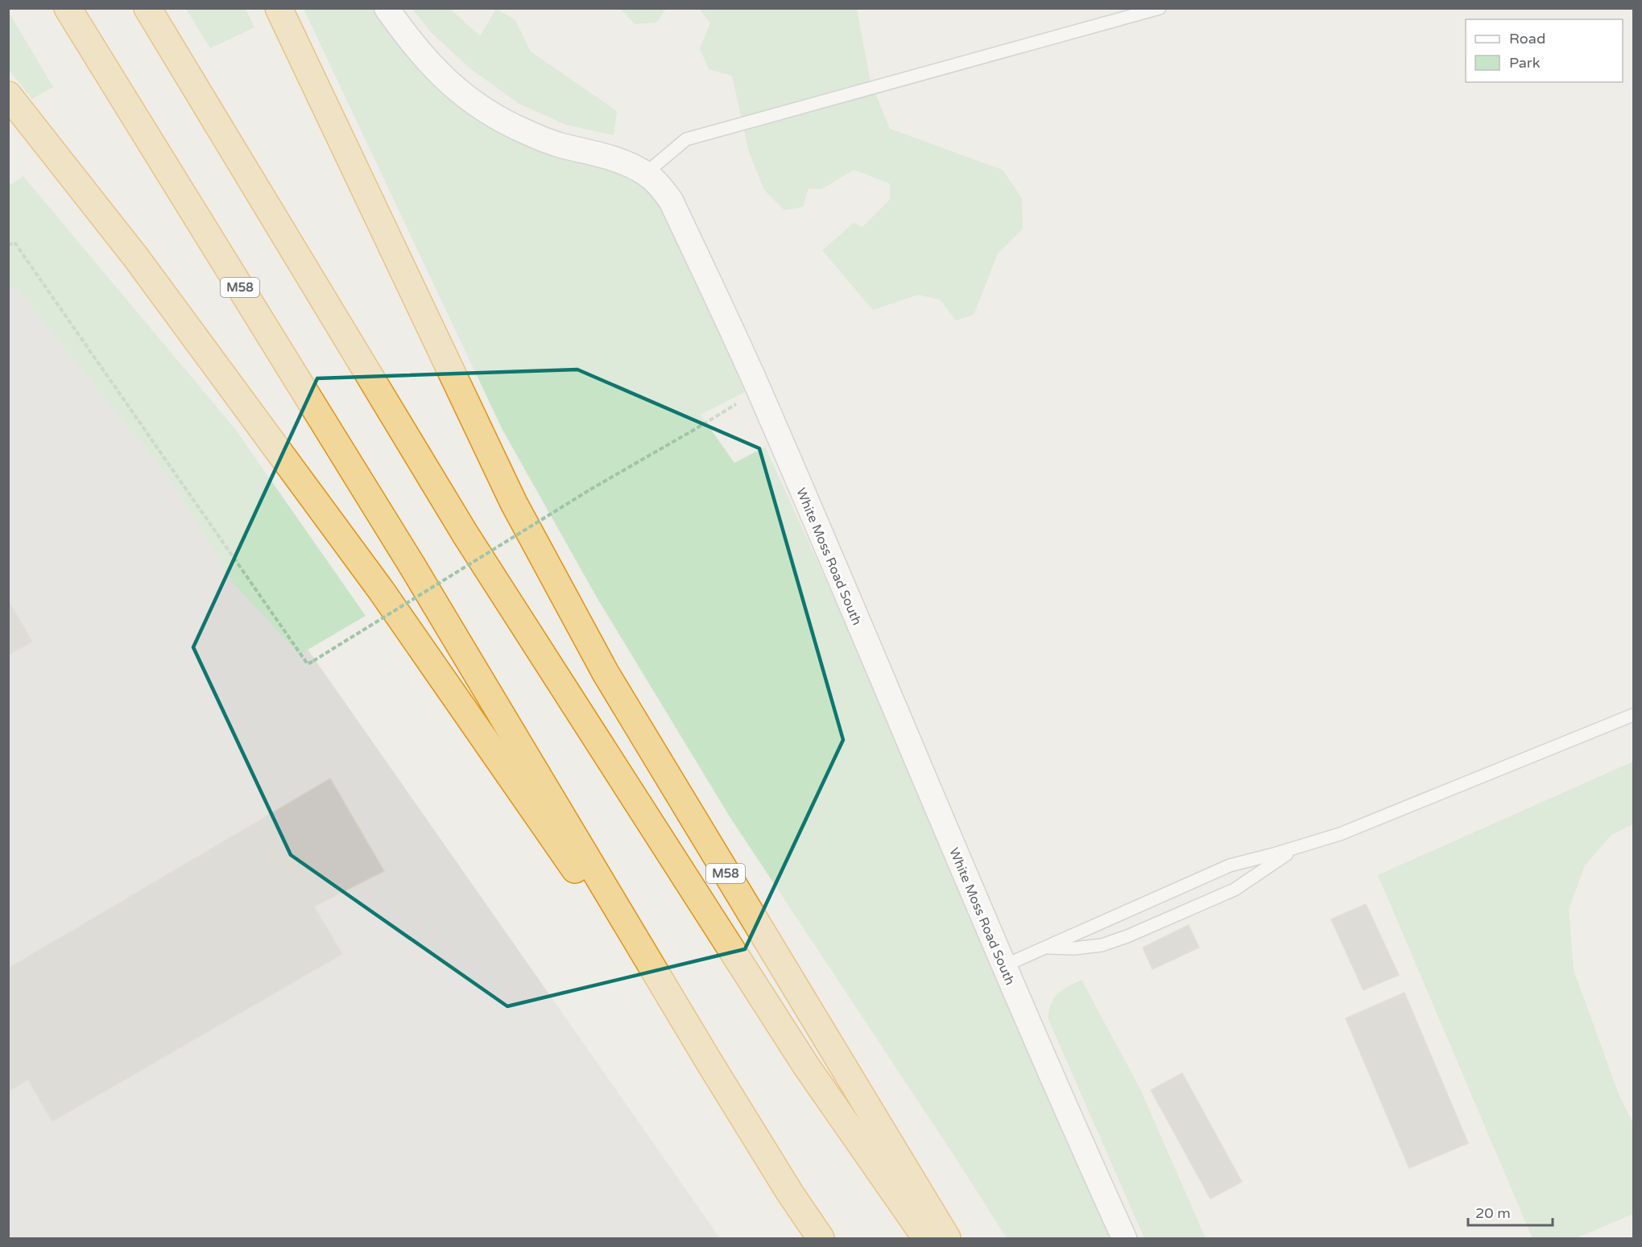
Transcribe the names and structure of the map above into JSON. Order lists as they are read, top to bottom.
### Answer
{
  "streets": {
    "highway": ["M58"],
    "street": ["White Moss Road South"]
  },
  "legend": ["Road", "Park"],
  "scale_bar": "20 m"
}
